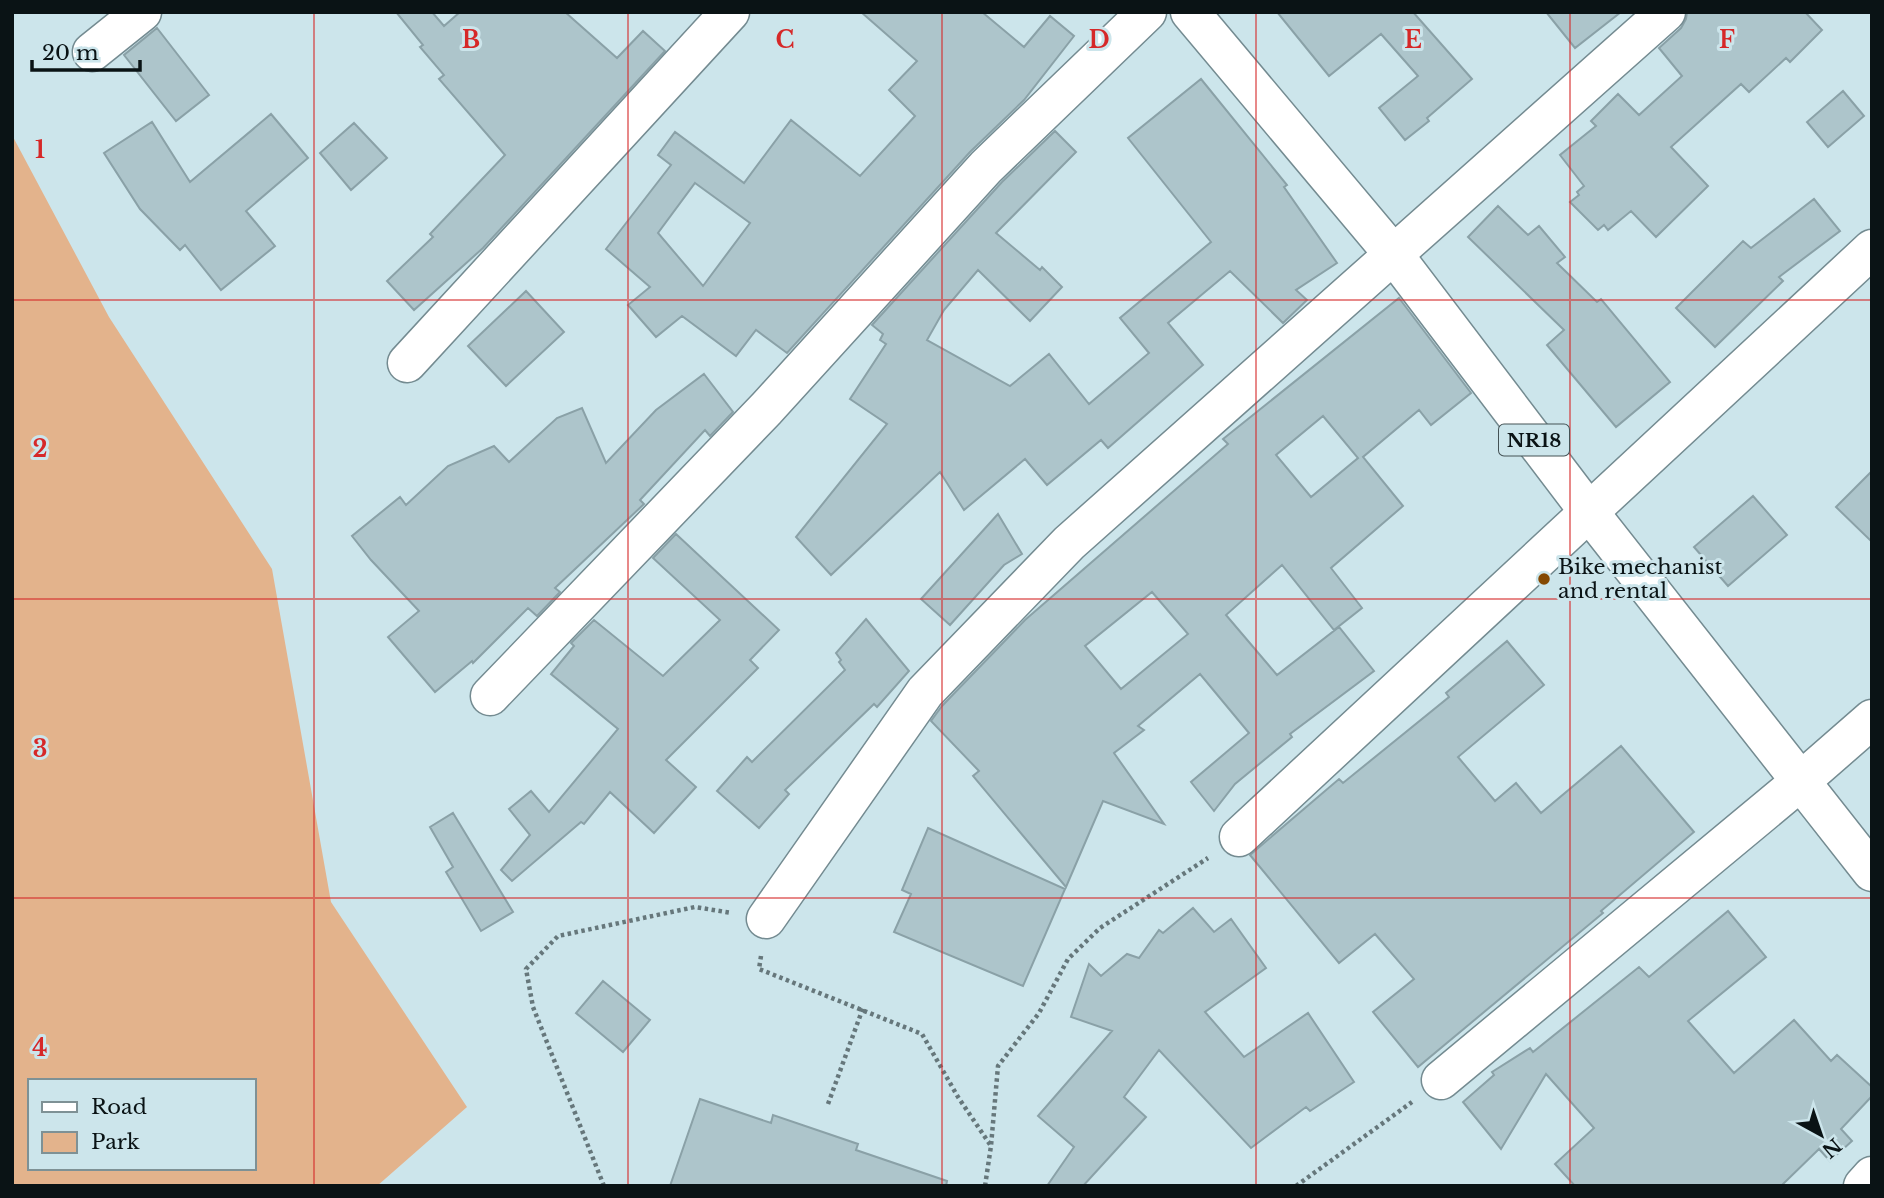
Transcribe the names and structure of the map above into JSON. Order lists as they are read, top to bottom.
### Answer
{
  "streets": {
    "street": ["NR18"]
  },
  "places": ["Bike mechanist and rental"],
  "legend": ["Road", "Park"],
  "scale_bar": "20 m",
  "north": "bottom right",
  "grid": {
    "columns": [
      "B",
      "C",
      "D",
      "E",
      "F"
    ],
    "rows": [
      "1",
      "2",
      "3",
      "4"
    ]
  }
}
